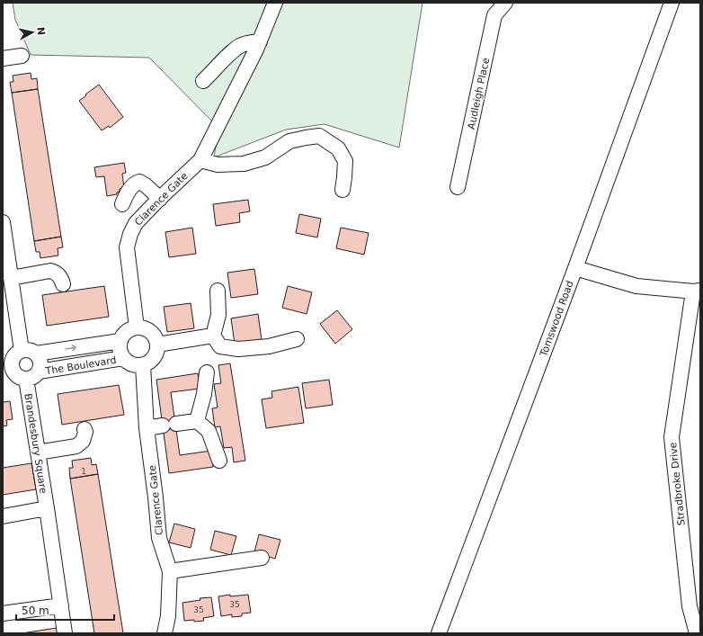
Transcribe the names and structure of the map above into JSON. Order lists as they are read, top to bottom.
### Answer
{
  "streets": {
    "street": [
      "Audleigh Place",
      "Clarence Gate",
      "Tomswood Road",
      "The Boulevard",
      "Brandesbury Square",
      "Stradbroke Drive"
    ]
  },
  "crossings": [
    ["Clarence Gate", "The Boulevard"],
    ["The Boulevard", "Brandesbury Square"]
  ],
  "house_numbers": ["1", "35", "35"],
  "scale_bar": "50 m",
  "north": "right"
}
